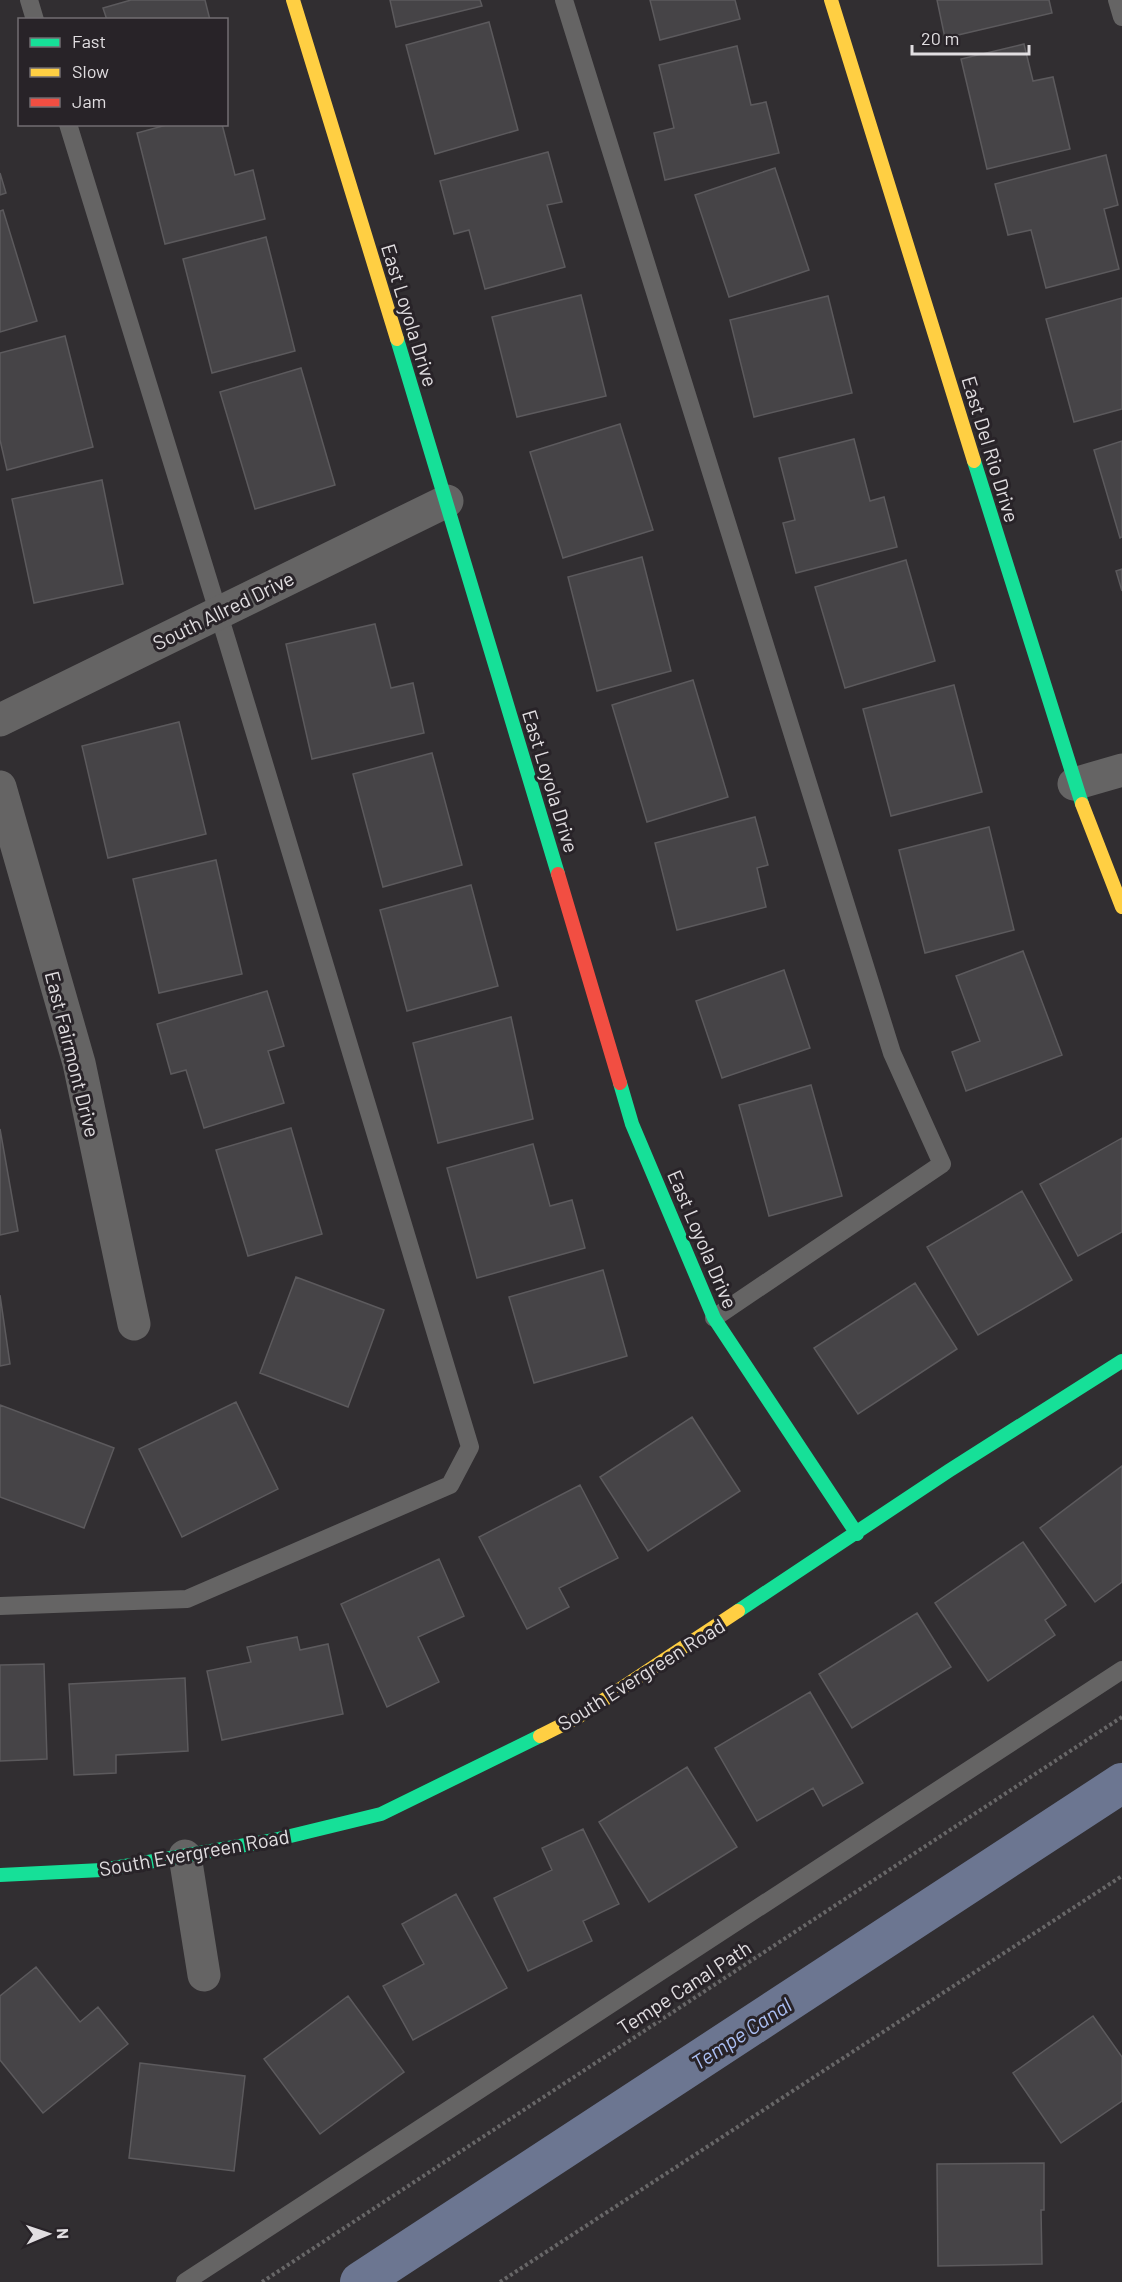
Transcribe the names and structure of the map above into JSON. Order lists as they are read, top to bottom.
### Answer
{
  "streets": {
    "street": [
      "East Loyola Drive",
      "East Del Rio Drive",
      "South Allred Drive",
      "East Fairmont Drive",
      "South Evergreen Road"
    ],
    "path": ["Tempe Canal Path"]
  },
  "crossings": [
    ["East Loyola Drive", "South Allred Drive"],
    ["East Loyola Drive", "South Evergreen Road"]
  ],
  "water": ["Tempe Canal"],
  "legend": ["Fast", "Slow", "Jam"],
  "scale_bar": "20 m",
  "north": "right"
}
